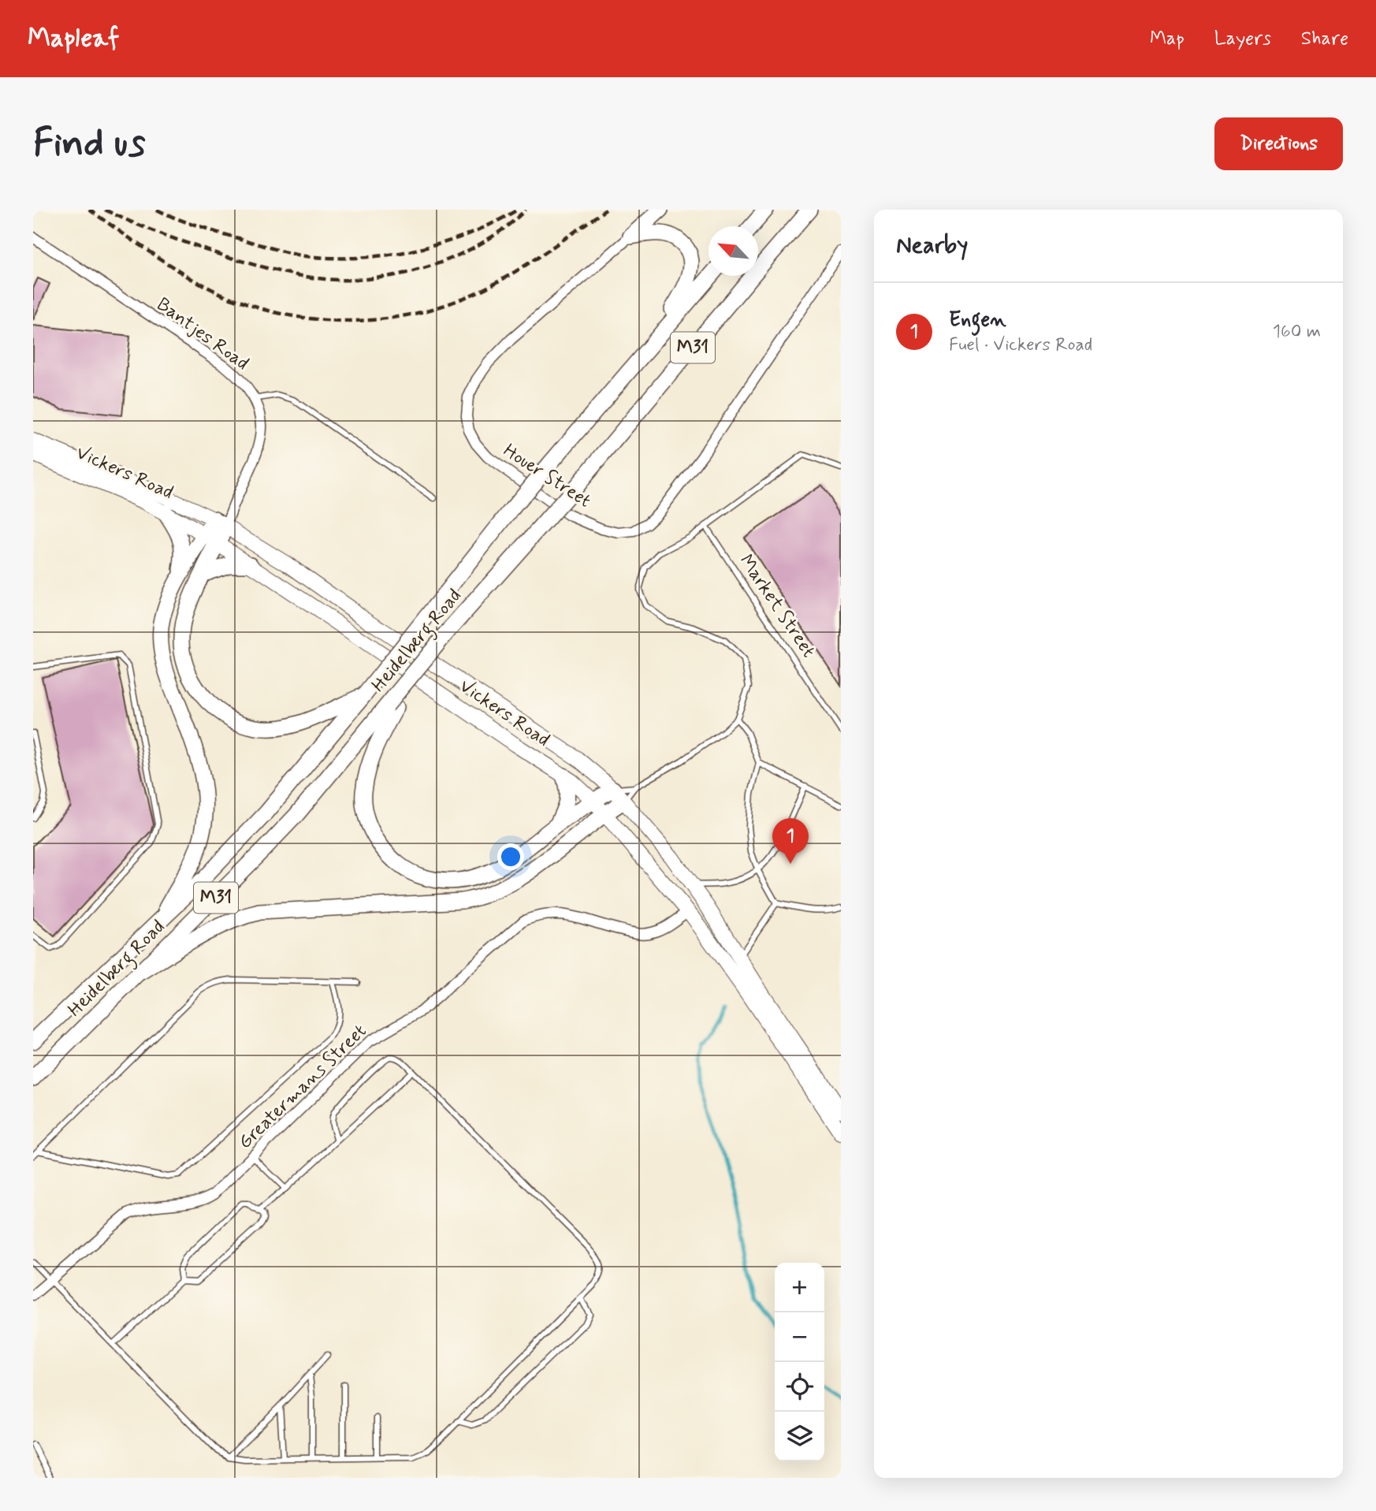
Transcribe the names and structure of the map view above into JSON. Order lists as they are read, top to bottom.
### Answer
{
  "streets": {
    "main road": ["M31", "Vickers Road", "Heidelberg Road"],
    "street": ["Bantjes Road", "Houer Street", "Greatermans Street"],
    "lane": ["Market Street"]
  },
  "crossings": [
    ["Bantjes Road", "Vickers Road"],
    ["Vickers Road", "Greatermans Street"]
  ],
  "north": "top left",
  "page": {
    "header": "Mapleaf",
    "nav": ["Map", "Layers", "Share"],
    "buttons": "Directions",
    "title": "Find us",
    "heading": "Nearby",
    "list": [
      {
        "mark": "1",
        "name": "Engen",
        "note": "Fuel · Vickers Road",
        "value": "160 m"
      }
    ],
    "pins": "1",
    "map_buttons": ["+", "−"]
  }
}
